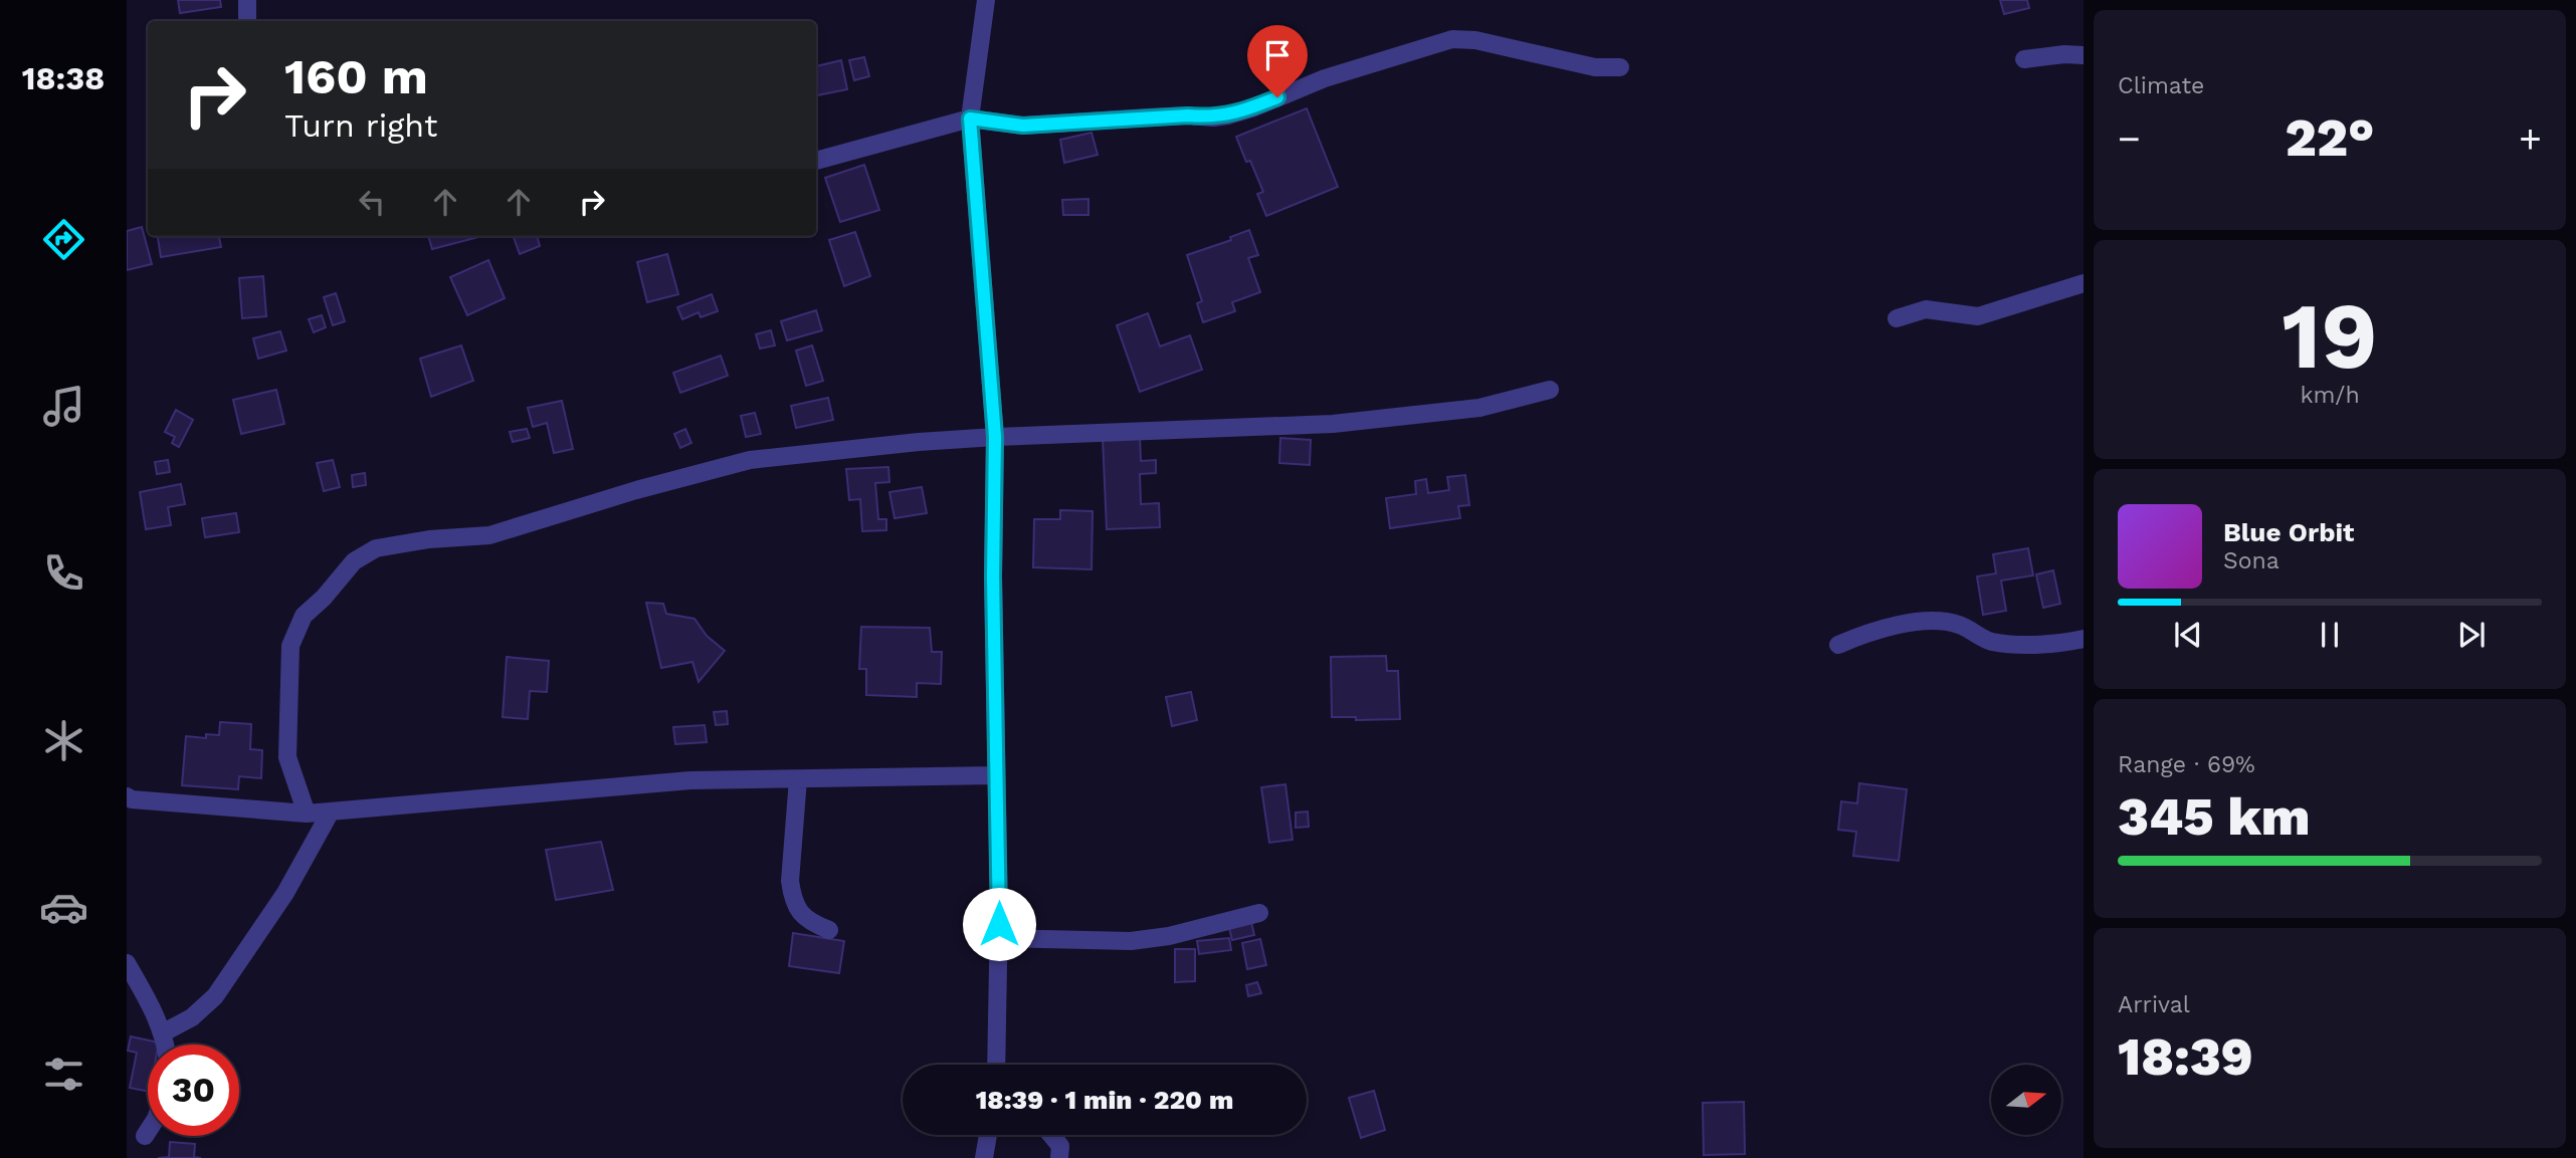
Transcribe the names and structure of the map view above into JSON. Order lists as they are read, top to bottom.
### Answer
{
  "north": "right",
  "page": {
    "tabs": "18:38",
    "tile": [
      "Climate",
      ["19", "km/h"],
      ["Range · 69%", "345 km"],
      ["Arrival", "18:39"]
    ],
    "turn": ["160 m", "Turn right"],
    "heat": ["−", "22°", "+"],
    "song": ["Blue Orbit", "Sona"],
    "limit": "30",
    "trip": "18:39 · 1 min · 220 m"
  }
}
